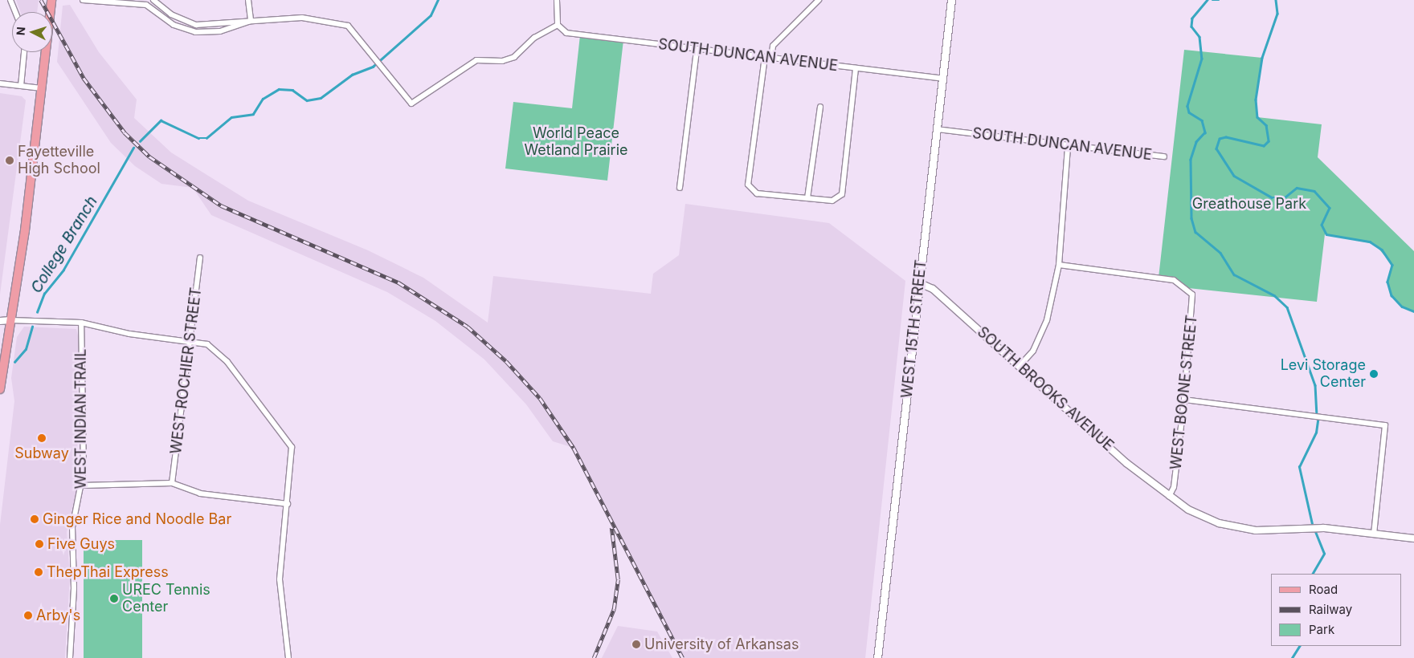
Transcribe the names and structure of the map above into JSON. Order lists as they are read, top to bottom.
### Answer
{
  "streets": {
    "main road": ["WEST 15TH STREET"],
    "street": [
      "SOUTH DUNCAN AVENUE",
      "WEST ROCHIER STREET",
      "SOUTH BROOKS AVENUE",
      "WEST BOONE STREET",
      "WEST INDIAN TRAIL"
    ]
  },
  "crossings": [
    ["SOUTH DUNCAN AVENUE", "WEST 15TH STREET"],
    ["WEST 15TH STREET", "SOUTH BROOKS AVENUE"],
    ["SOUTH BROOKS AVENUE", "WEST BOONE STREET"]
  ],
  "water": ["College Branch"],
  "parks": ["World Peace Wetland Prairie", "Greathouse Park"],
  "places": [
    "Fayetteville High School",
    "Levi Storage Center",
    "Subway",
    "Ginger Rice and Noodle Bar",
    "Five Guys",
    "ThepThai Express",
    "UREC Tennis Center",
    "Arby's",
    "University of Arkansas"
  ],
  "legend": ["Road", "Railway", "Park"],
  "north": "left"
}
